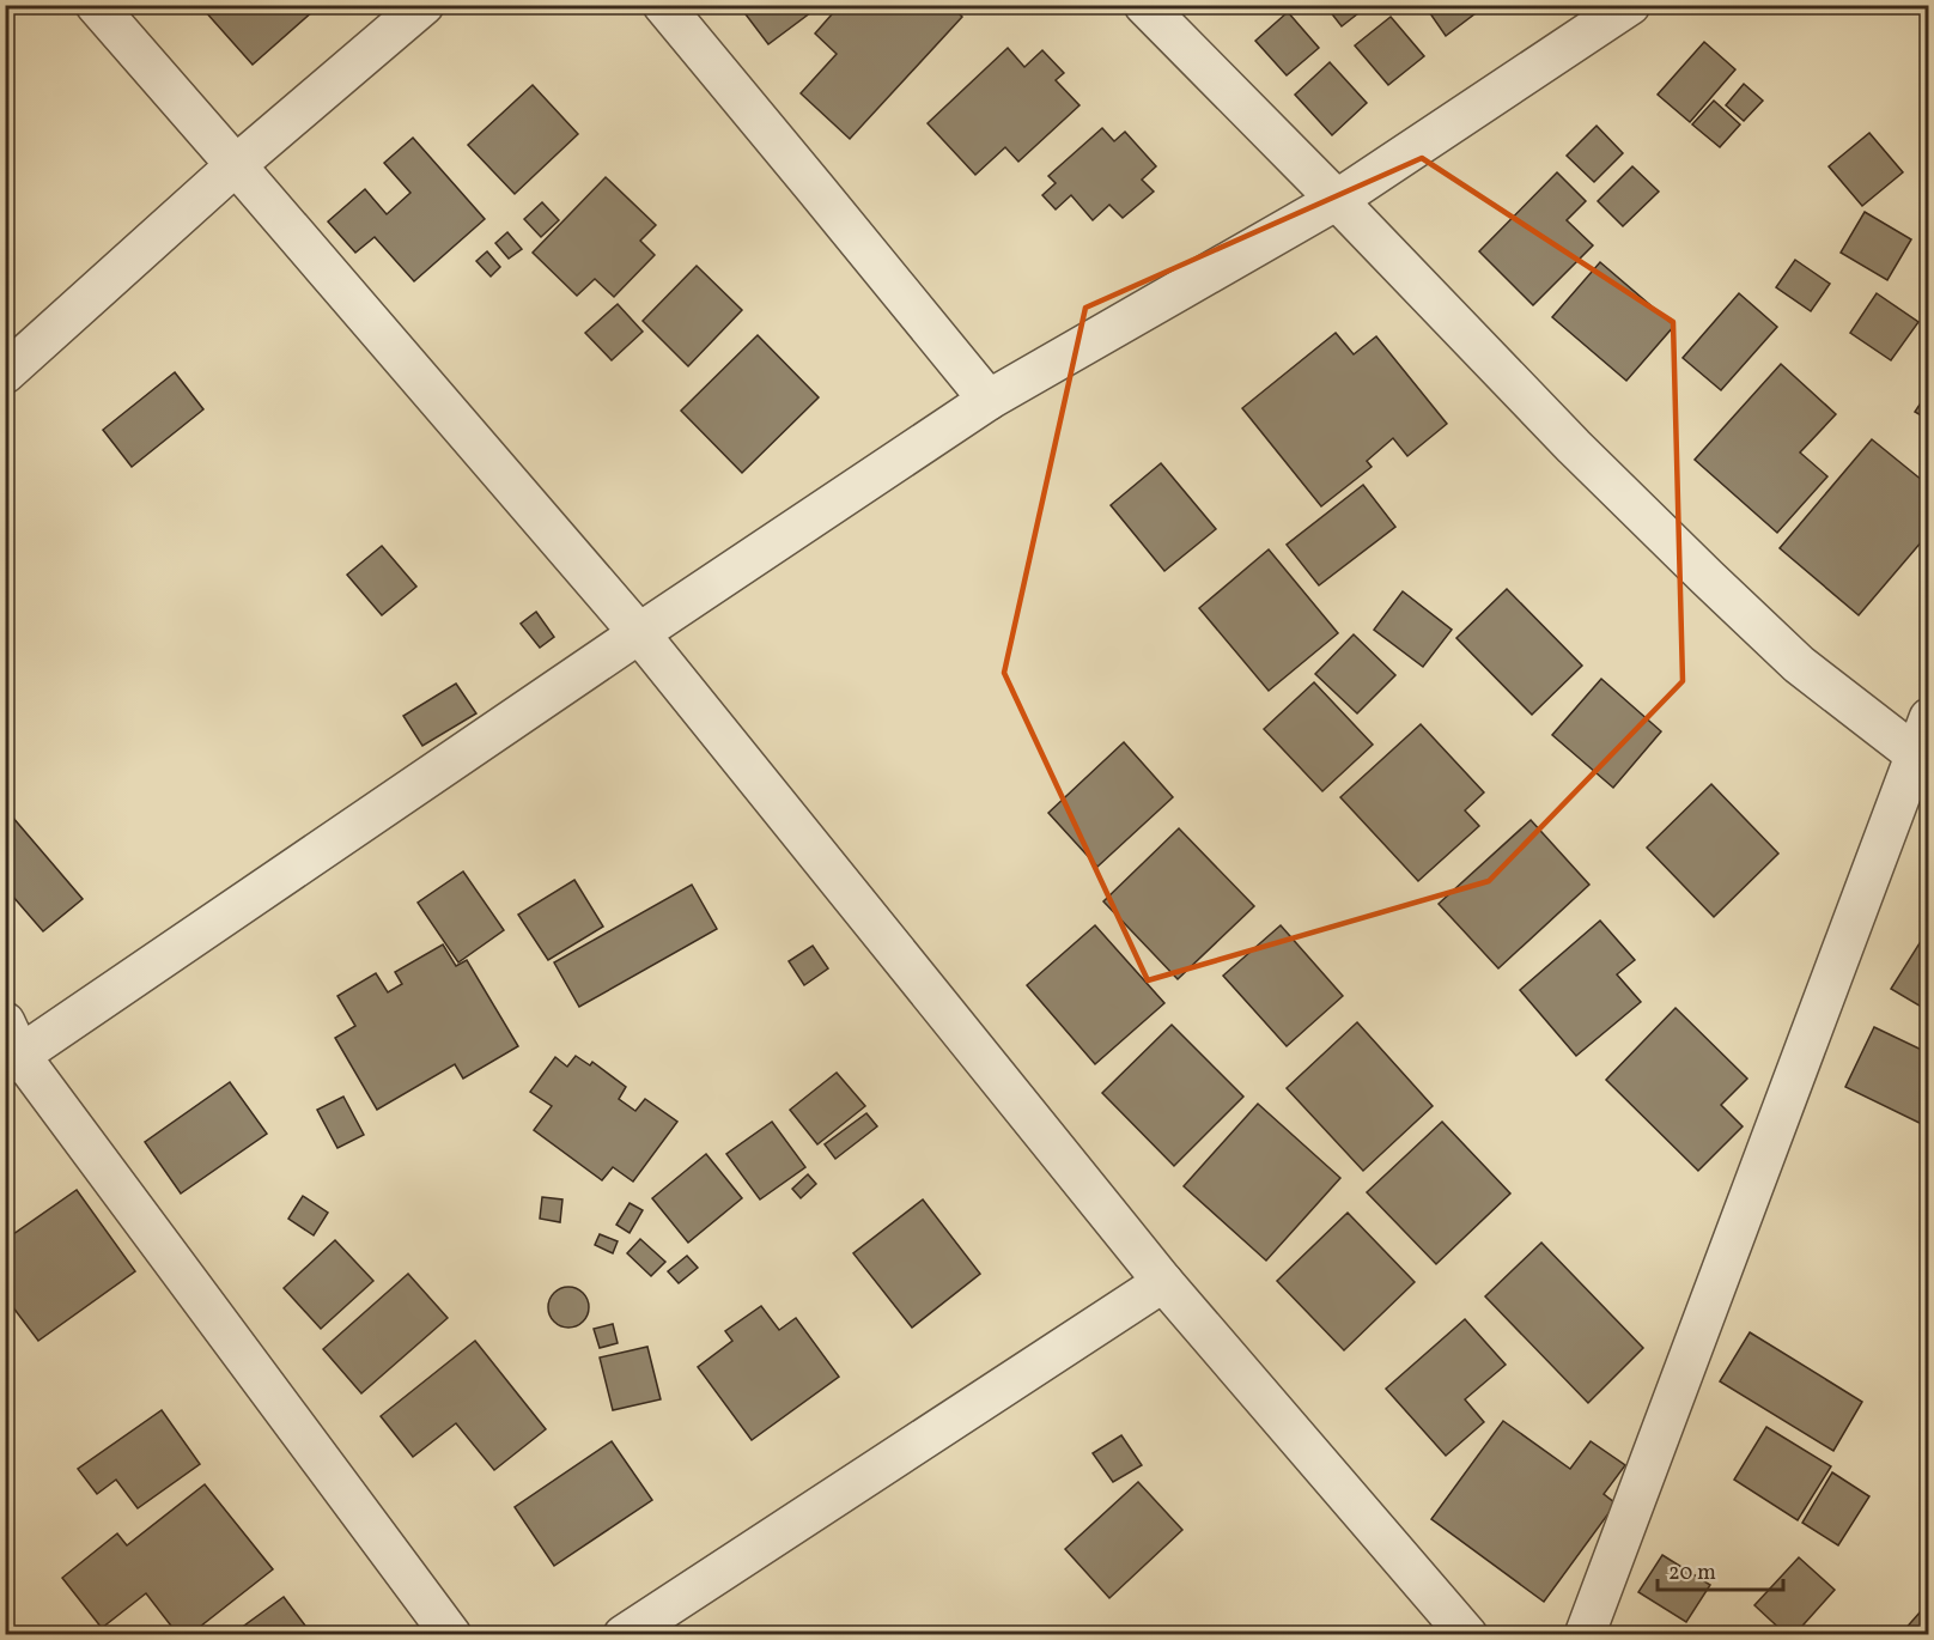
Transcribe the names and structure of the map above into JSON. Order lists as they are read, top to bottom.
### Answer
{
  "scale_bar": "20 m"
}
